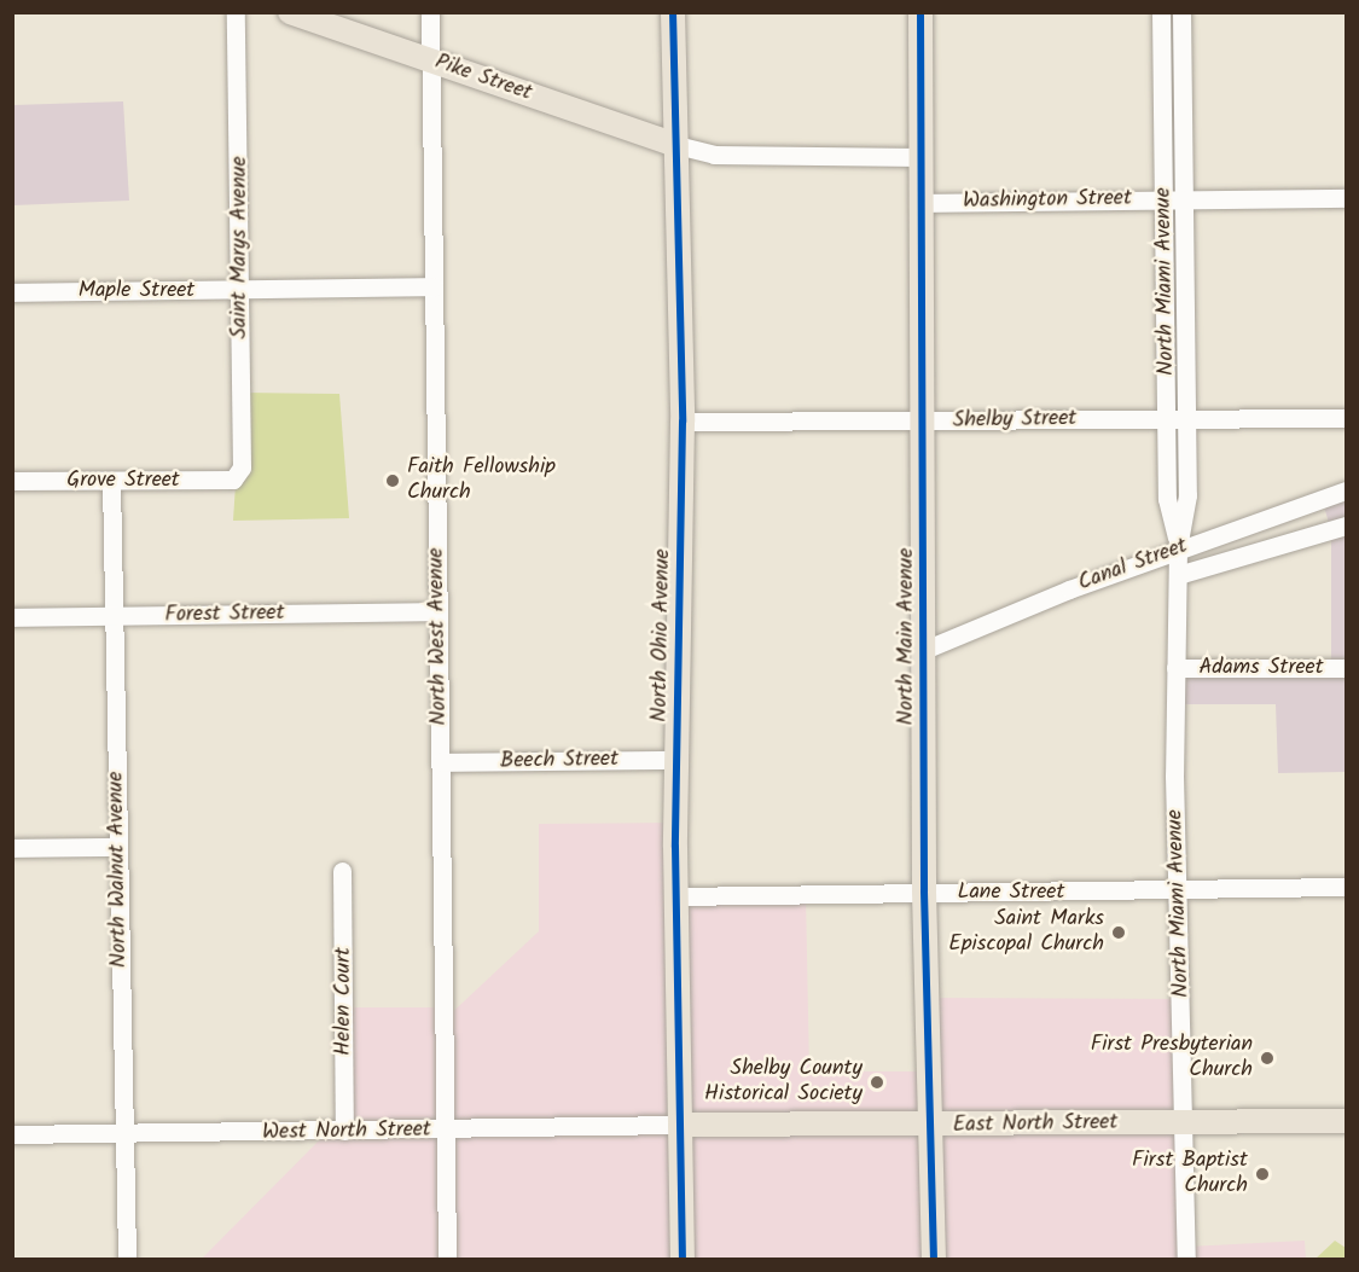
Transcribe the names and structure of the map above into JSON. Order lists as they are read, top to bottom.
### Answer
{
  "streets": {
    "main road": [
      "Pike Street",
      "North Ohio Avenue",
      "North Main Avenue",
      "East North Street"
    ],
    "street": [
      "Washington Street",
      "Saint Marys Avenue",
      "North Miami Avenue",
      "Maple Street",
      "Shelby Street",
      "Grove Street",
      "Canal Street",
      "Forest Street",
      "North West Avenue",
      "Adams Street",
      "Beech Street",
      "North Walnut Avenue",
      "Lane Street",
      "Helen Court",
      "West North Street"
    ]
  },
  "crossings": [
    ["Pike Street", "North Ohio Avenue"],
    ["Pike Street", "North West Avenue"],
    ["Washington Street", "North Miami Avenue"],
    ["Washington Street", "North Main Avenue"],
    ["Saint Marys Avenue", "Maple Street"],
    ["Saint Marys Avenue", "Grove Street"],
    ["North Miami Avenue", "Shelby Street"],
    ["North Miami Avenue", "Canal Street"],
    ["North Miami Avenue", "Adams Street"],
    ["North Miami Avenue", "Lane Street"],
    ["North Miami Avenue", "East North Street"],
    ["Maple Street", "North West Avenue"],
    ["Shelby Street", "North Ohio Avenue"],
    ["Shelby Street", "North Main Avenue"],
    ["Grove Street", "North Walnut Avenue"],
    ["Canal Street", "North Main Avenue"],
    ["Forest Street", "North West Avenue"],
    ["Forest Street", "North Walnut Avenue"],
    ["North Ohio Avenue", "Beech Street"],
    ["North Ohio Avenue", "Lane Street"],
    ["North Ohio Avenue", "East North Street"],
    ["North Ohio Avenue", "West North Street"],
    ["North West Avenue", "Beech Street"],
    ["North West Avenue", "West North Street"],
    ["North Main Avenue", "Lane Street"],
    ["North Main Avenue", "East North Street"],
    ["North Walnut Avenue", "West North Street"],
    ["Helen Court", "West North Street"],
    ["East North Street", "West North Street"]
  ],
  "places": [
    "Faith Fellowship Church",
    "Saint Marks Episcopal Church",
    "First Presbyterian Church",
    "Shelby County Historical Society",
    "First Baptist Church"
  ]
}
